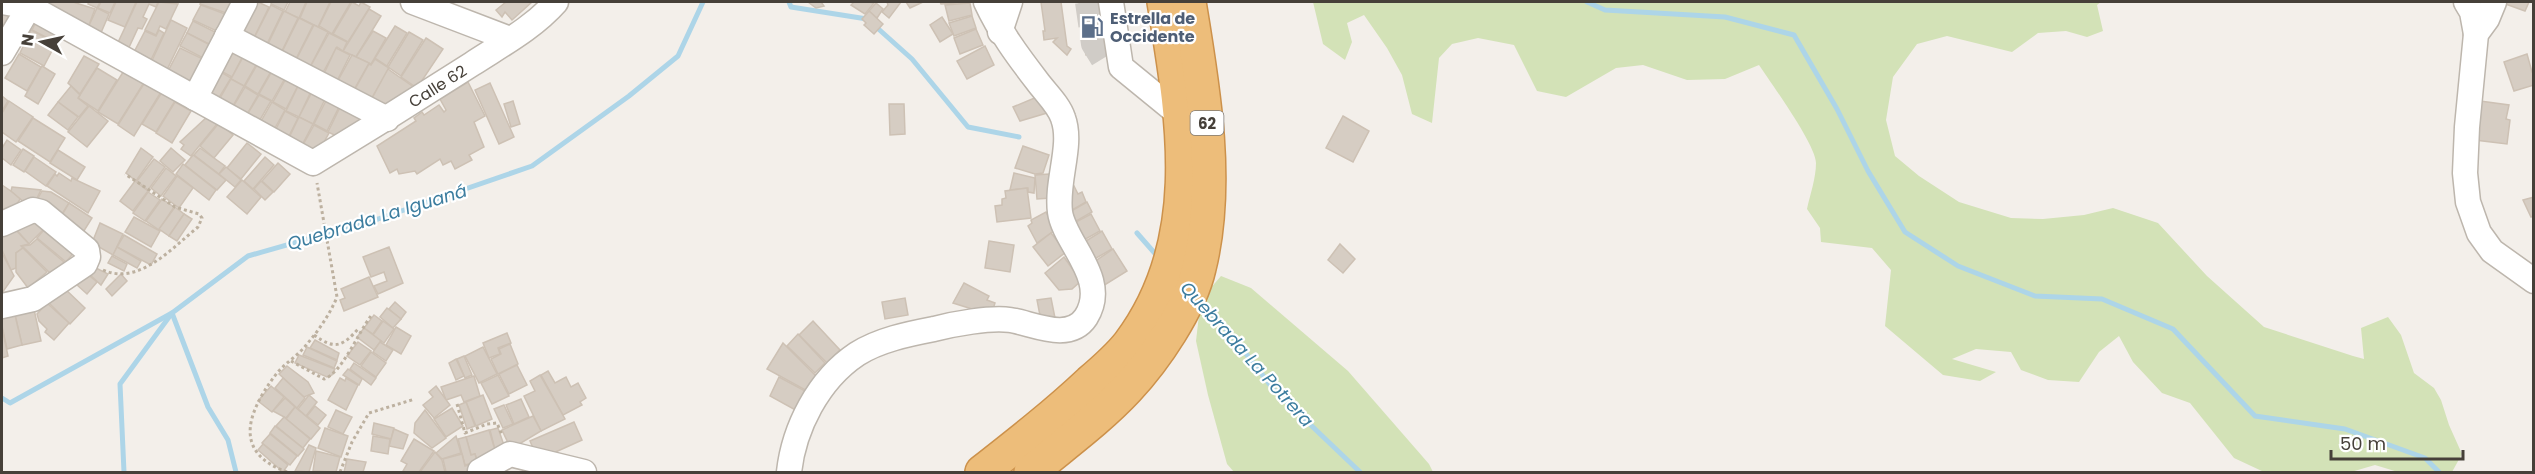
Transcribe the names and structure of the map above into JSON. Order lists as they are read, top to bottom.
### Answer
{
  "streets": {
    "highway": ["62"],
    "street": ["Calle 62"]
  },
  "water": ["Quebrada La Iguaná", "Quebrada La Potrera"],
  "places": {
    "fuel station": ["Estrella de Occidente"]
  },
  "scale_bar": "50 m",
  "north": "left"
}
